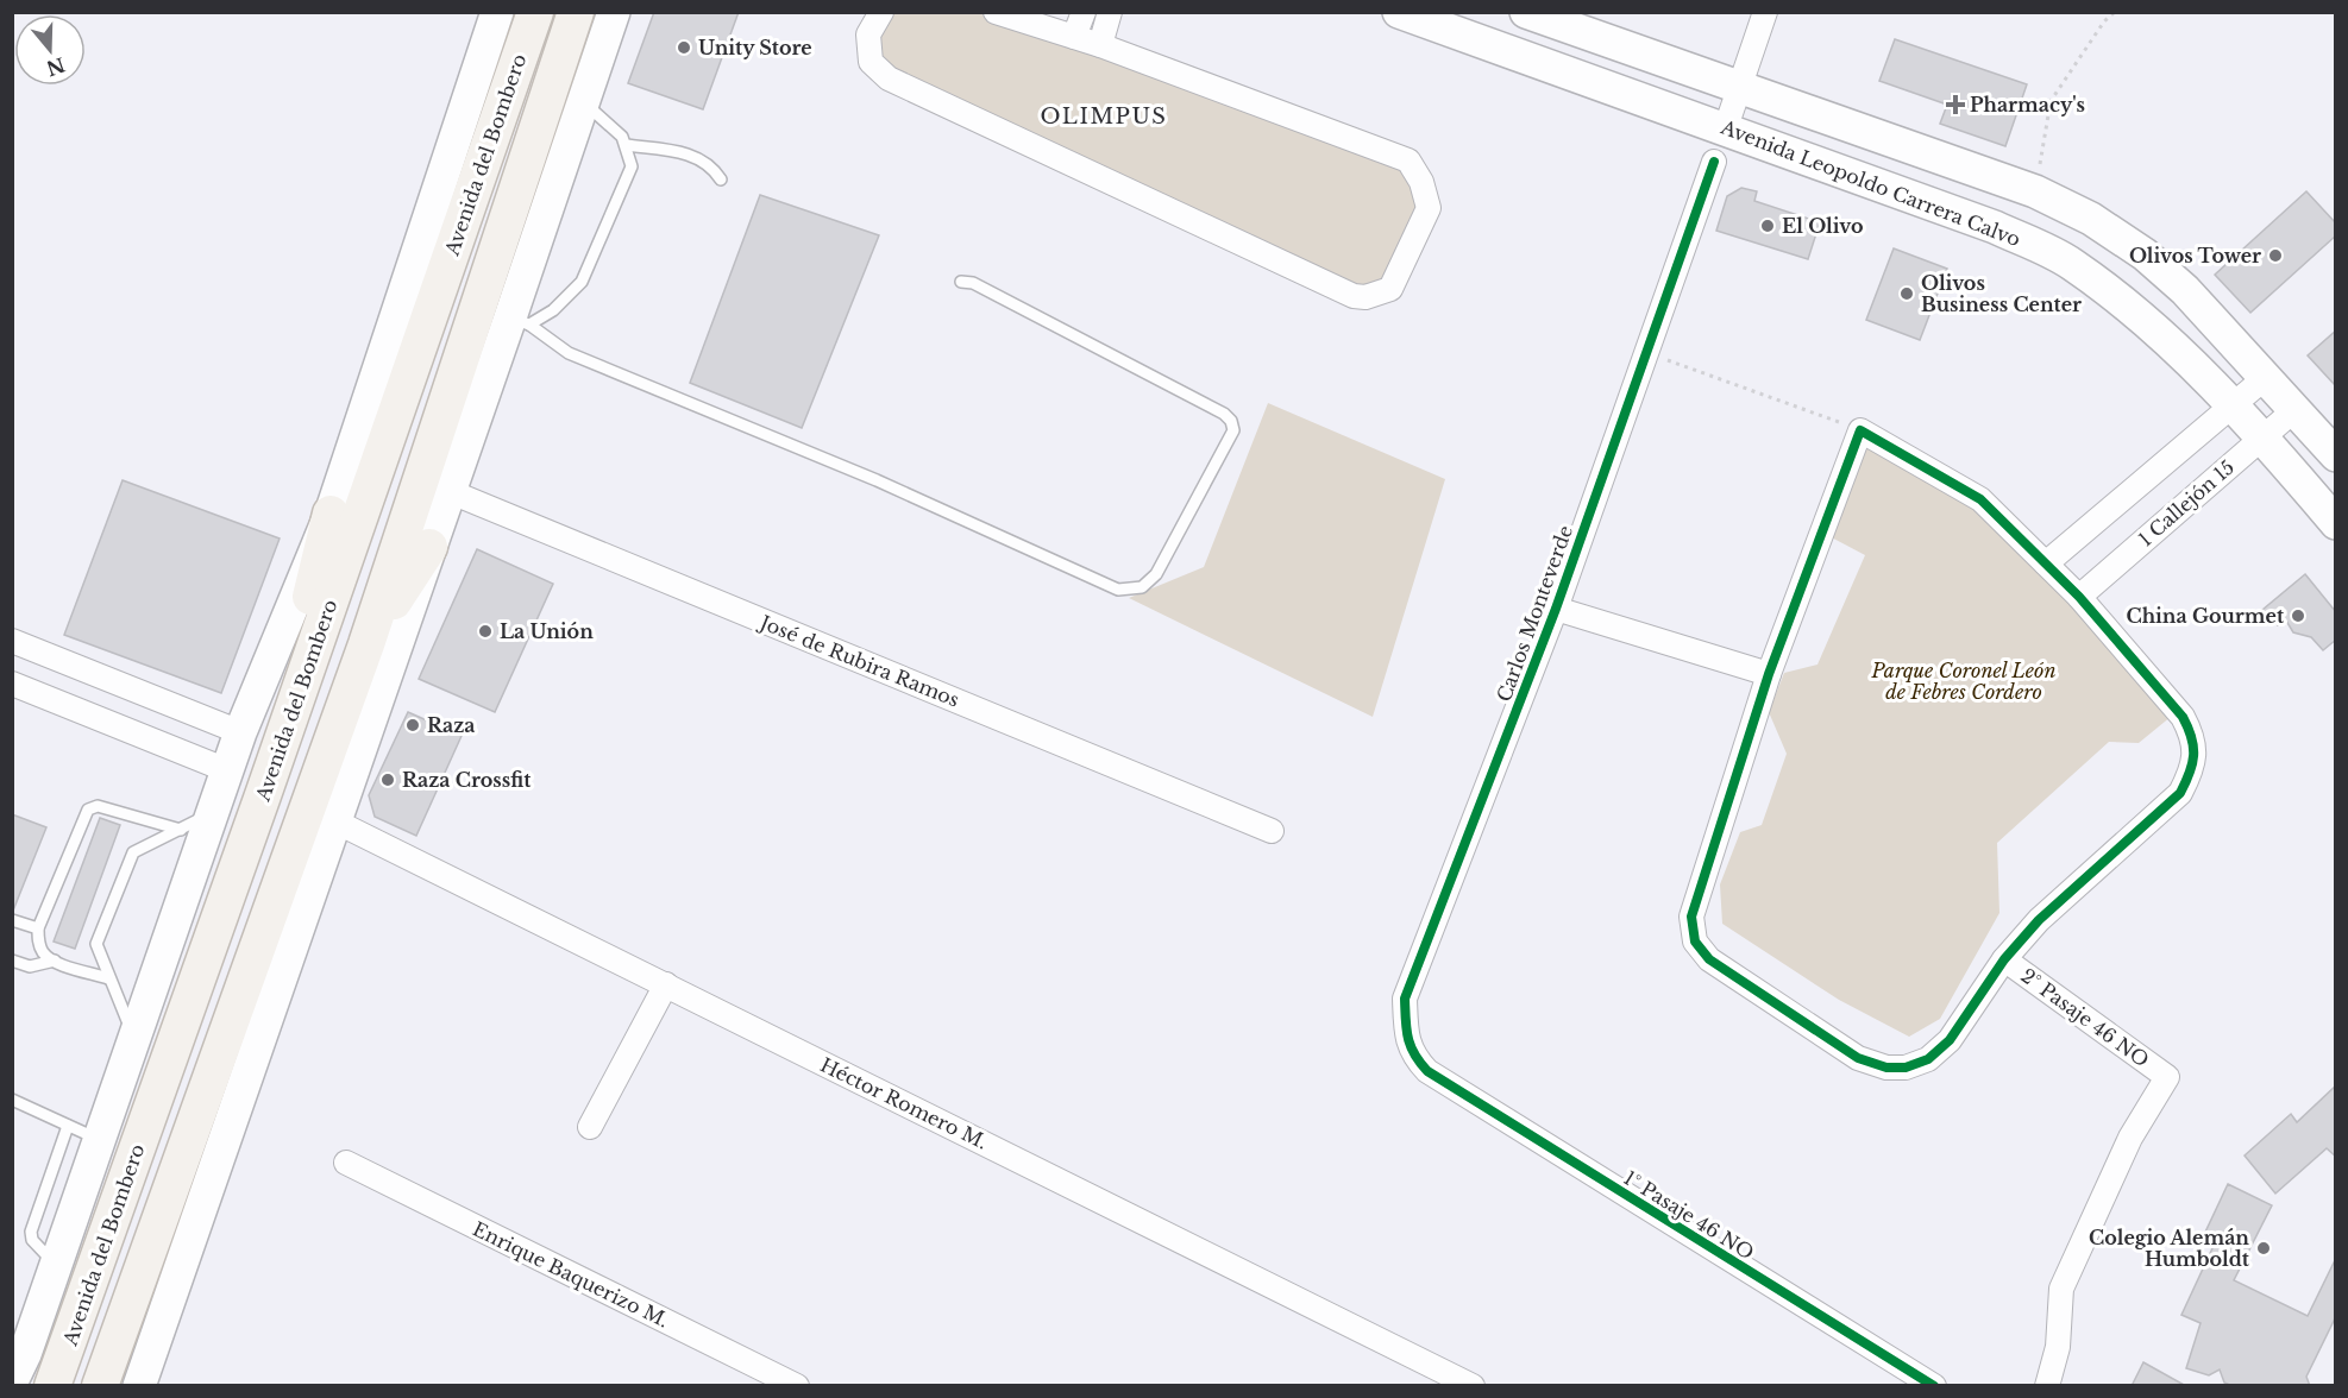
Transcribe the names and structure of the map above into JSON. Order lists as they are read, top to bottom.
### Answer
{
  "streets": {
    "main road": ["Avenida del Bombero", "Avenida Leopoldo Carrera Calvo"],
    "street": [
      "1 Callejón 15",
      "Carlos Monteverde",
      "José de Rubira Ramos",
      "2° Pasaje 46 NO",
      "Héctor Romero M.",
      "1° Pasaje 46 NO",
      "Enrique Baquerizo M."
    ]
  },
  "crossings": [
    ["Avenida Leopoldo Carrera Calvo", "1 Callejón 15"],
    ["Carlos Monteverde", "1° Pasaje 46 NO"]
  ],
  "districts": ["OLIMPUS"],
  "parks": ["Parque Coronel León de Febres Cordero"],
  "places": {
    "other": [
      "Unity Store",
      "El Olivo",
      "Olivos Tower",
      "Olivos Business Center",
      "China Gourmet",
      "La Unión",
      "Raza",
      "Raza Crossfit",
      "Colegio Alemán Humboldt"
    ],
    "health": ["Pharmacy's"]
  },
  "north": "bottom"
}
